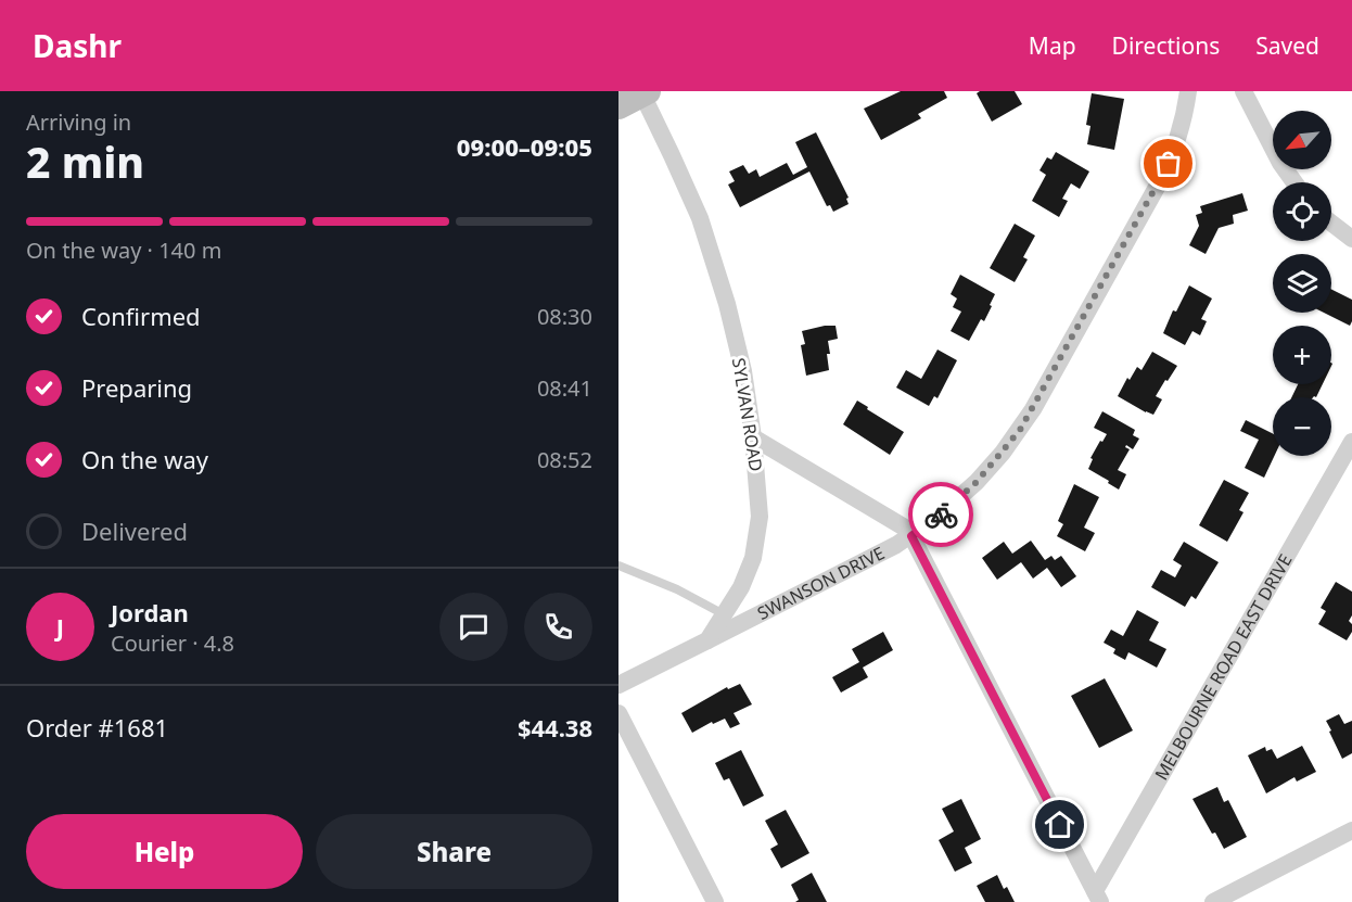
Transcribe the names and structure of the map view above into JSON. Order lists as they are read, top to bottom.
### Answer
{
  "streets": {
    "street": ["SYLVAN ROAD", "SWANSON DRIVE", "MELBOURNE ROAD EAST DRIVE"]
  },
  "crossings": [
    ["SYLVAN ROAD", "SWANSON DRIVE"]
  ],
  "north": "bottom left",
  "page": {
    "header": "Dashr",
    "nav": ["Map", "Directions", "Saved"],
    "heading": ["2 min", "Arriving in", "09:00–09:05"],
    "panel": [
      "Jordan",
      "Courier · 4.8",
      "Order #1681",
      "$44.38"
    ],
    "map_buttons": ["+", "−"],
    "bar": "On the way · 140 m",
    "list": [
      ["Confirmed", "08:30"],
      ["Preparing", "08:41"],
      ["On the way", "08:52"],
      "Delivered"
    ],
    "round": "J",
    "buttons": ["Help", "Share"]
  }
}
